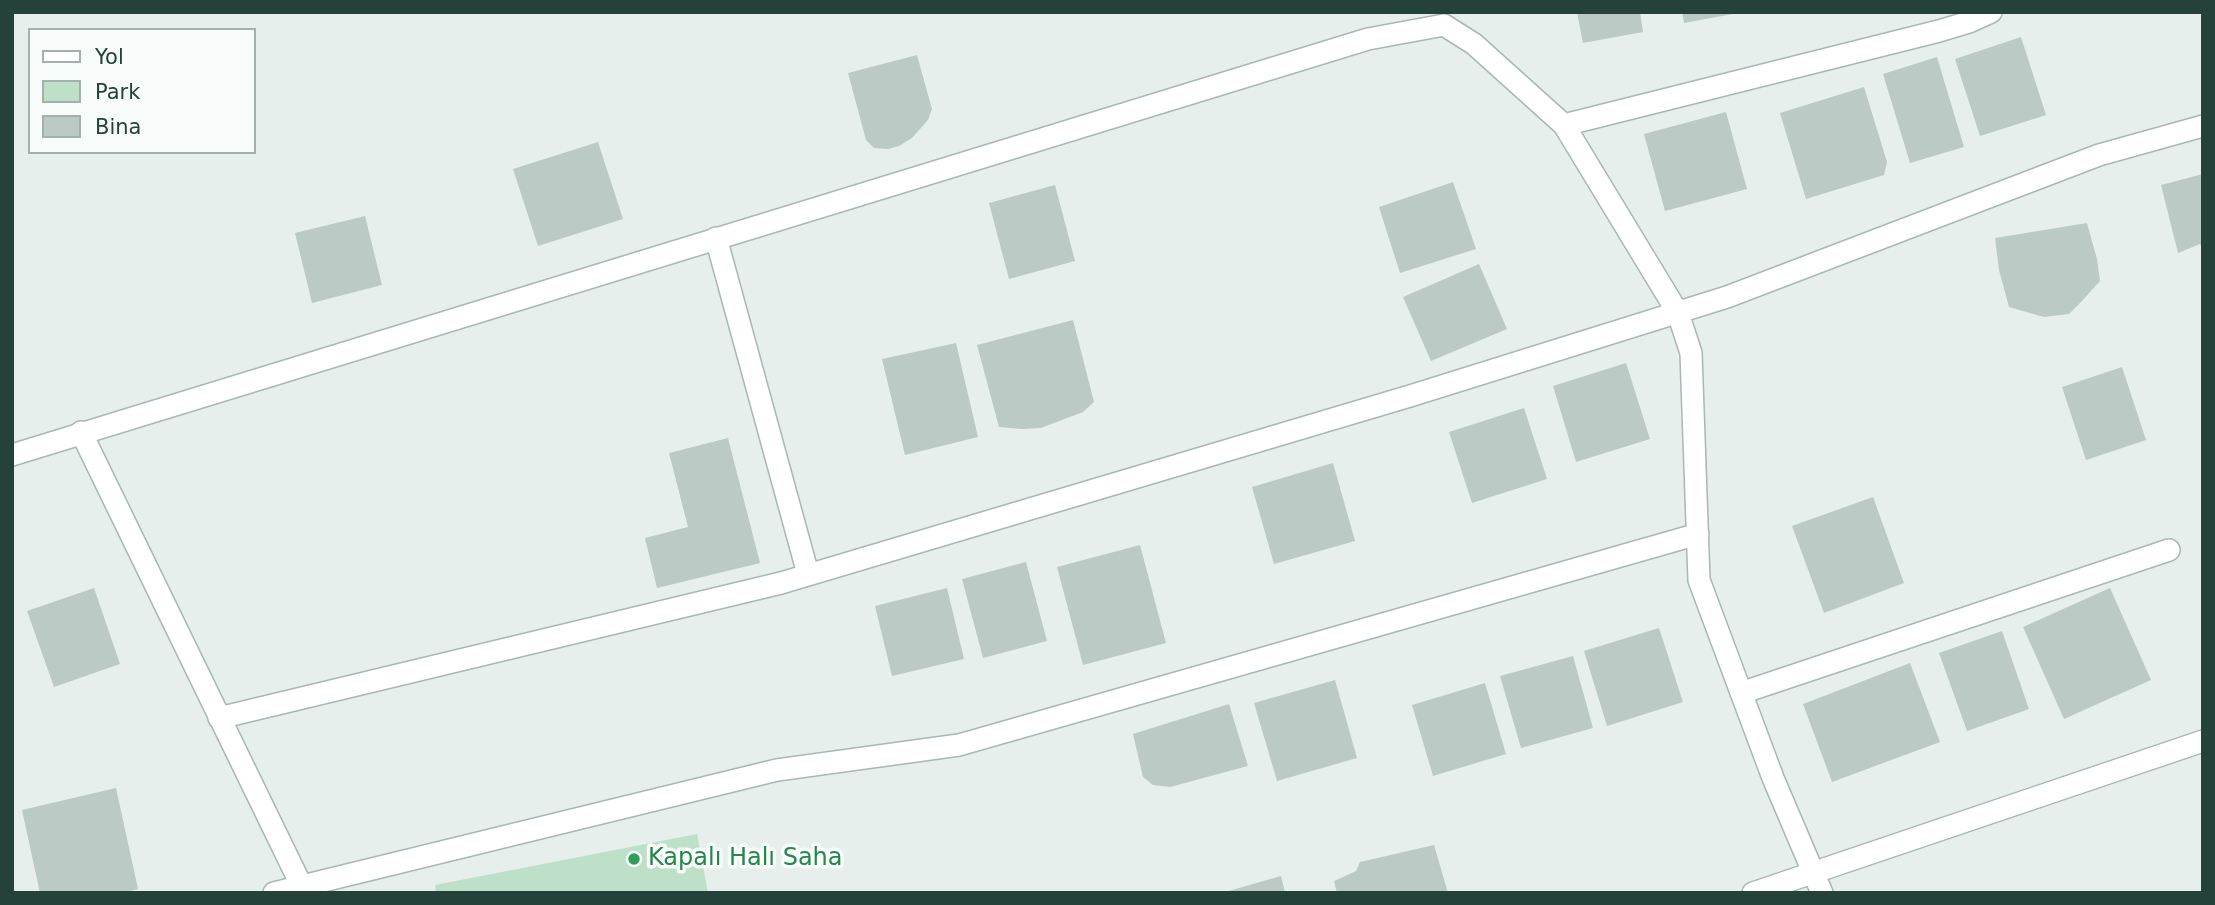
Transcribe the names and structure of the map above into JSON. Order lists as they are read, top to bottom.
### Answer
{
  "places": ["Kapalı Halı Saha"],
  "legend": ["Yol", "Park", "Bina"]
}
